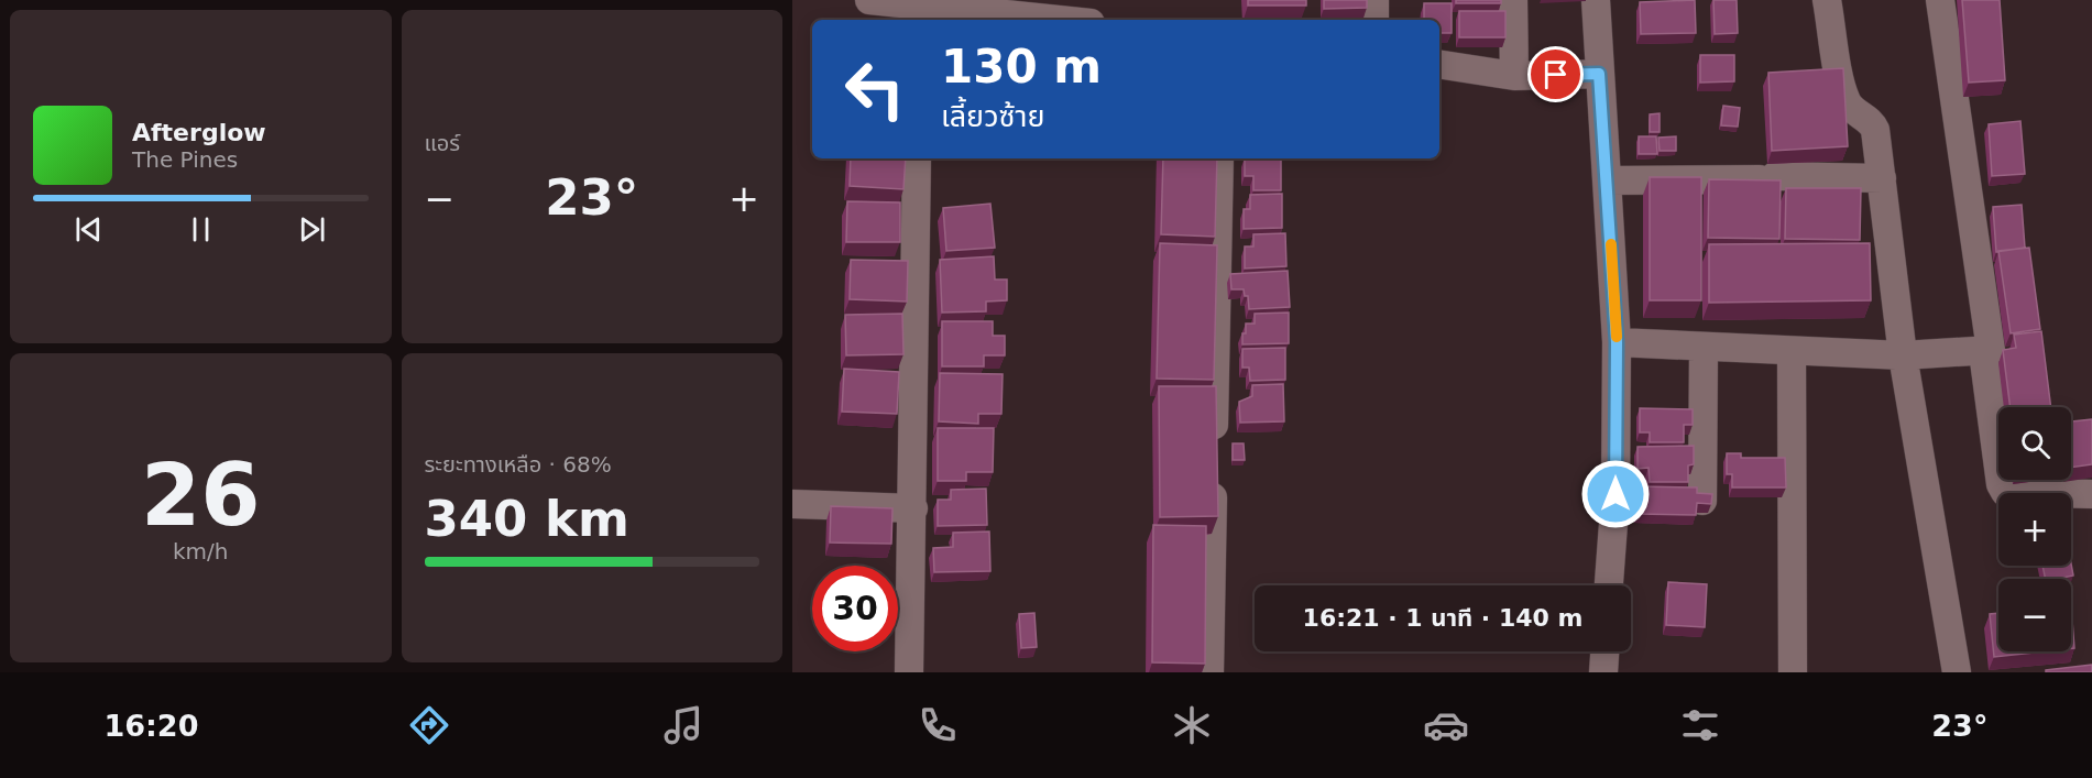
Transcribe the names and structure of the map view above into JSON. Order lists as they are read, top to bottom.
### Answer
{
  "page": {
    "tile": [
      "แอร์",
      ["26", "km/h"],
      ["ระยะทางเหลือ · 68%", "340 km"]
    ],
    "turn": ["130 m", "เลี้ยวซ้าย"],
    "song": ["Afterglow", "The Pines"],
    "heat": ["−", "23°", "+"],
    "map_buttons": ["+", "−"],
    "limit": "30",
    "trip": "16:21 · 1 นาที · 140 m",
    "tabs": ["16:20", "23°"]
  }
}
